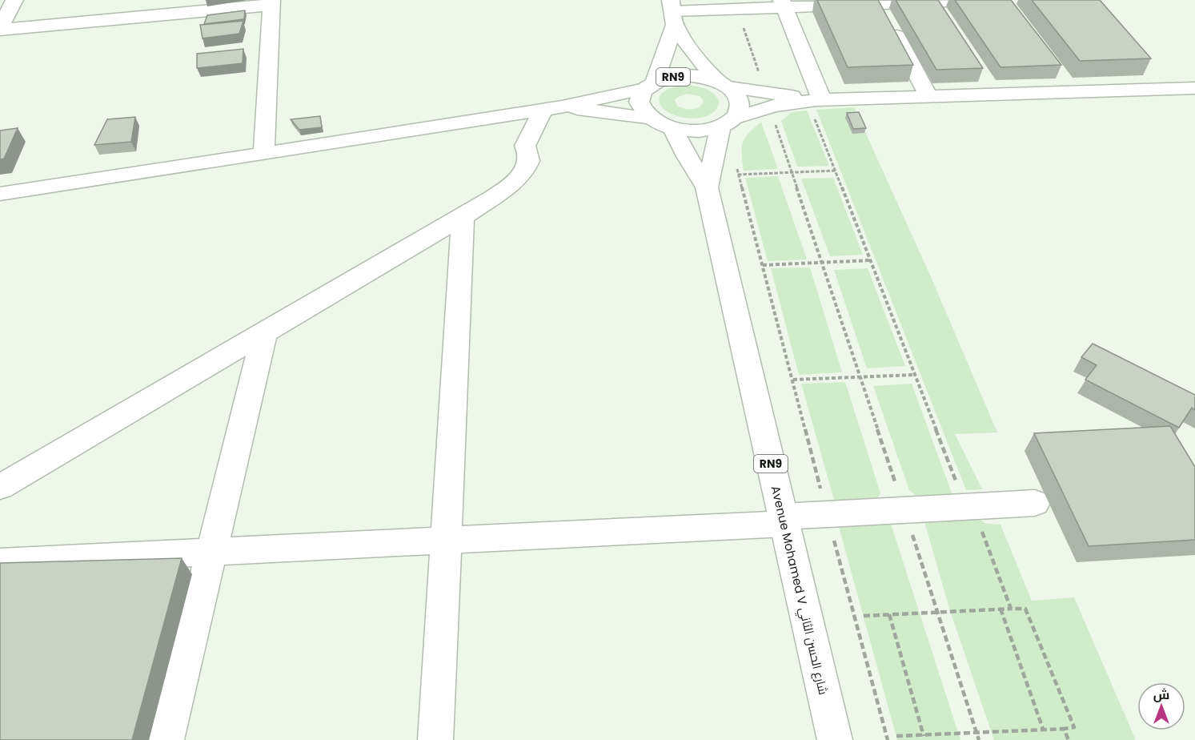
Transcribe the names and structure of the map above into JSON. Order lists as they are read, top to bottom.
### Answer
{
  "streets": {
    "street": ["RN9", "Avenue Mohamed V شارع الحسن الثاني"]
  },
  "crossings": [
    ["RN9", "Avenue Mohamed V شارع الحسن الثاني"]
  ],
  "north": "top"
}
